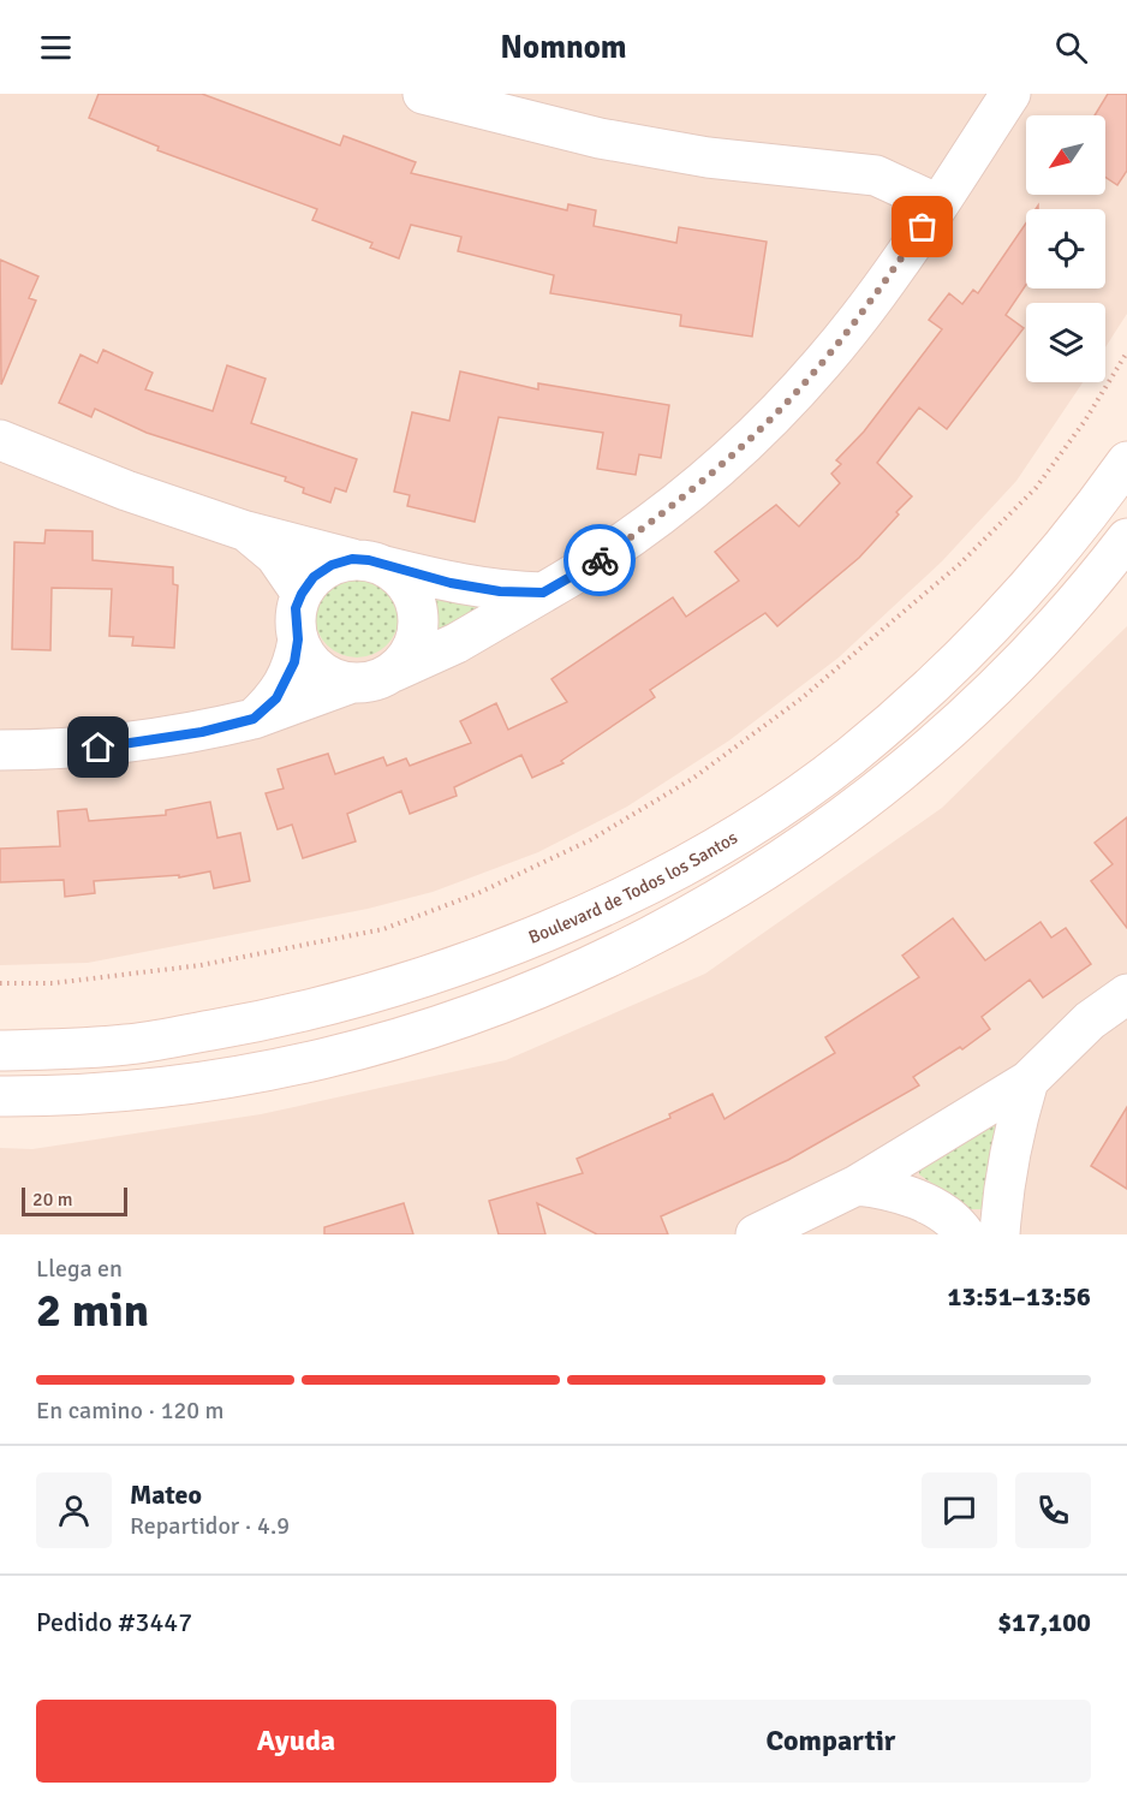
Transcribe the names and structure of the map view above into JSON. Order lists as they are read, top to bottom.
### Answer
{
  "streets": {
    "street": ["Boulevard de Todos los Santos"]
  },
  "scale_bar": "20 m",
  "north": "bottom left",
  "page": {
    "header": "Nomnom",
    "scale": "20 m",
    "heading": ["2 min", "Llega en", "13:51–13:56"],
    "panel": [
      "Mateo",
      "Repartidor · 4.9",
      "Pedido #3447",
      "$17,100"
    ],
    "bar": "En camino · 120 m",
    "buttons": ["Ayuda", "Compartir"]
  }
}
